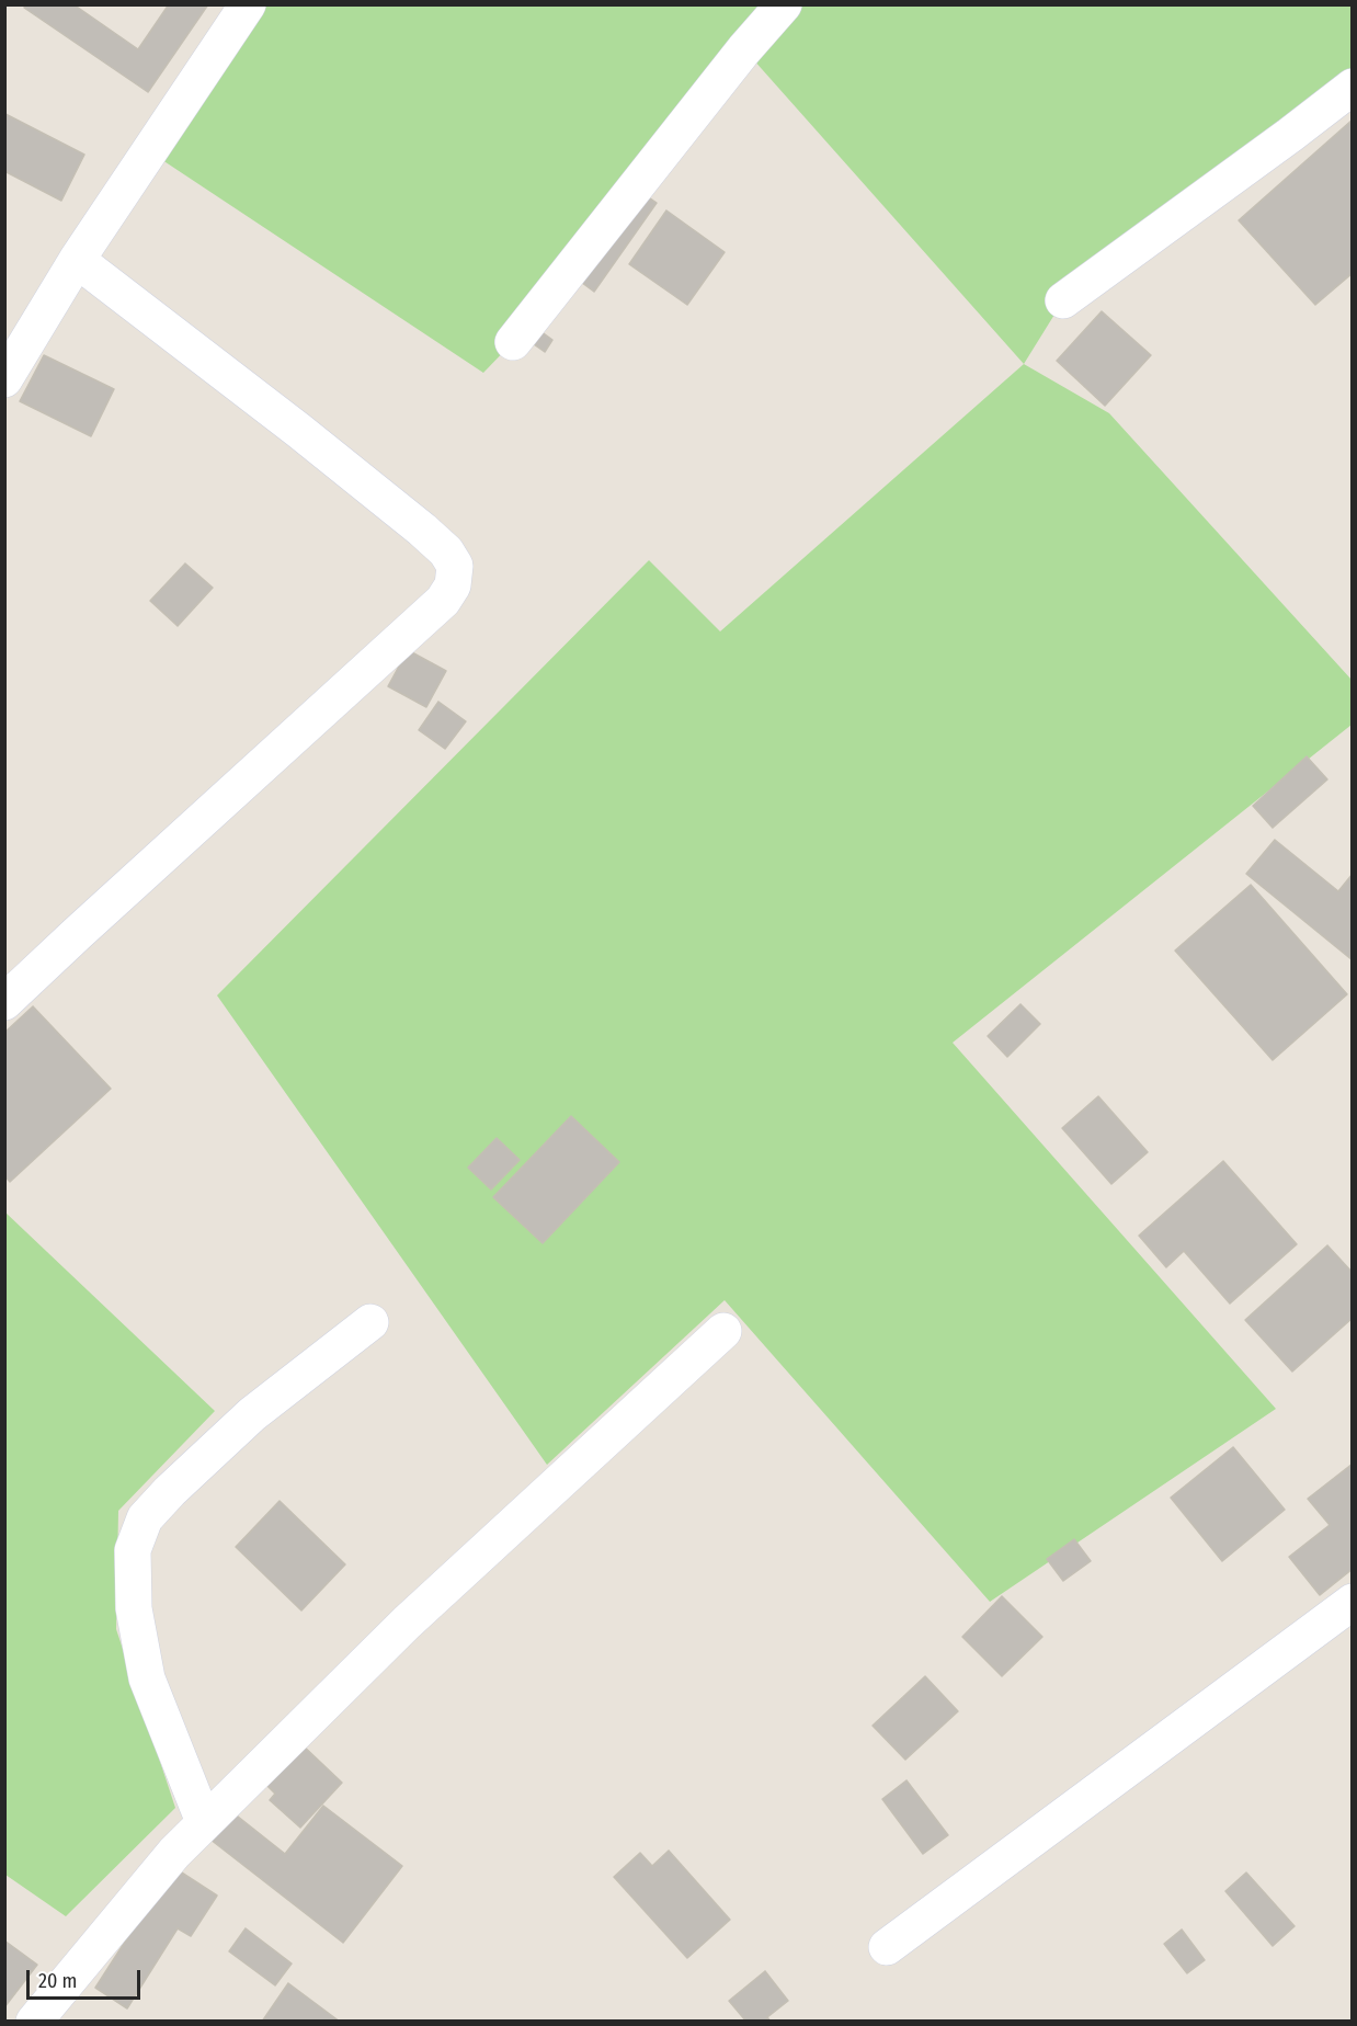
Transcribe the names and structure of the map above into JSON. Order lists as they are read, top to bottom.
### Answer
{
  "scale_bar": "20 m"
}
